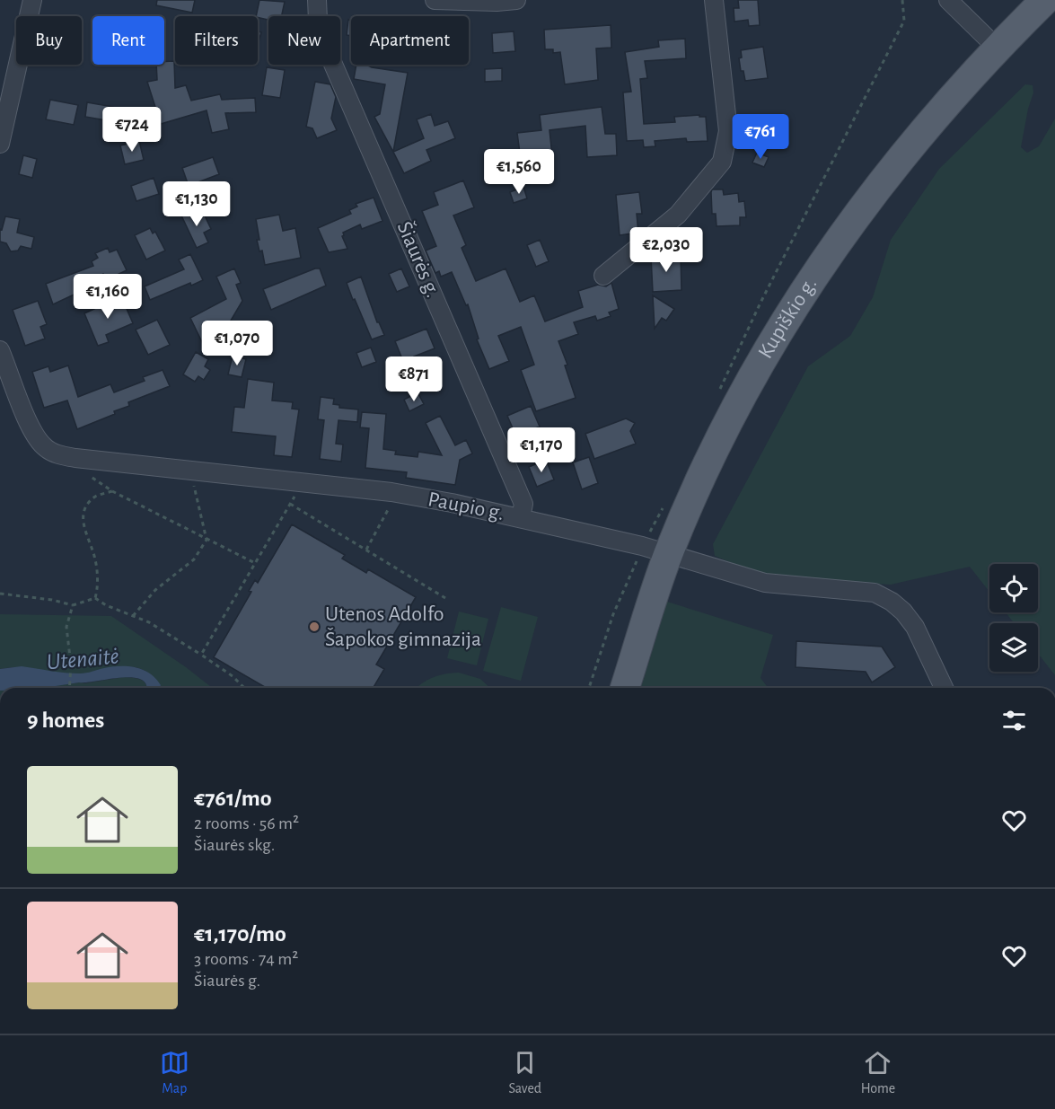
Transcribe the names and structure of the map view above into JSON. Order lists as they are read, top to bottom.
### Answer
{
  "streets": {
    "main road": ["Kupiškio g."],
    "street": ["Šiaurės g.", "Paupio g."]
  },
  "crossings": [
    ["Šiaurės g.", "Paupio g."],
    ["Kupiškio g.", "Paupio g."]
  ],
  "water": ["Utenaitė"],
  "places": ["Utenos Adolfo Šapokos gimnazija"],
  "page": {
    "chip": [
      "Buy",
      "Rent",
      "Filters",
      "New",
      "Apartment"
    ],
    "price": [
      "€724",
      "€761",
      "€1,560",
      "€1,130",
      "€2,030",
      "€1,160",
      "€1,070",
      "€871",
      "€1,170"
    ],
    "heading": "9 homes",
    "list": [
      {
        "name": "€761/mo",
        "note": "2 rooms · 56 m² · Šiaurės skg."
      },
      {
        "name": "€1,170/mo",
        "note": "3 rooms · 74 m² · Šiaurės g."
      }
    ],
    "tabs": ["Map", "Saved", "Home"]
  }
}
